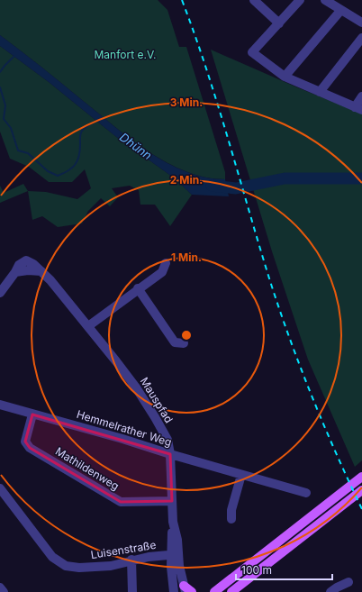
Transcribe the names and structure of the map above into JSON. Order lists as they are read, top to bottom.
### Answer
{
  "streets": {
    "street": [
      "Mauspfad",
      "Hemmelrather Weg",
      "Mathildenweg",
      "Luisenstraße"
    ]
  },
  "crossings": [
    ["Mauspfad", "Hemmelrather Weg"],
    ["Mauspfad", "Mathildenweg"],
    ["Mauspfad", "Luisenstraße"],
    ["Hemmelrather Weg", "Mathildenweg"]
  ],
  "water": ["Dhünn"],
  "parks": ["Manfort e.V."],
  "scale_bar": "100 m",
  "rings": ["3 Min.", "2 Min.", "1 Min."]
}
